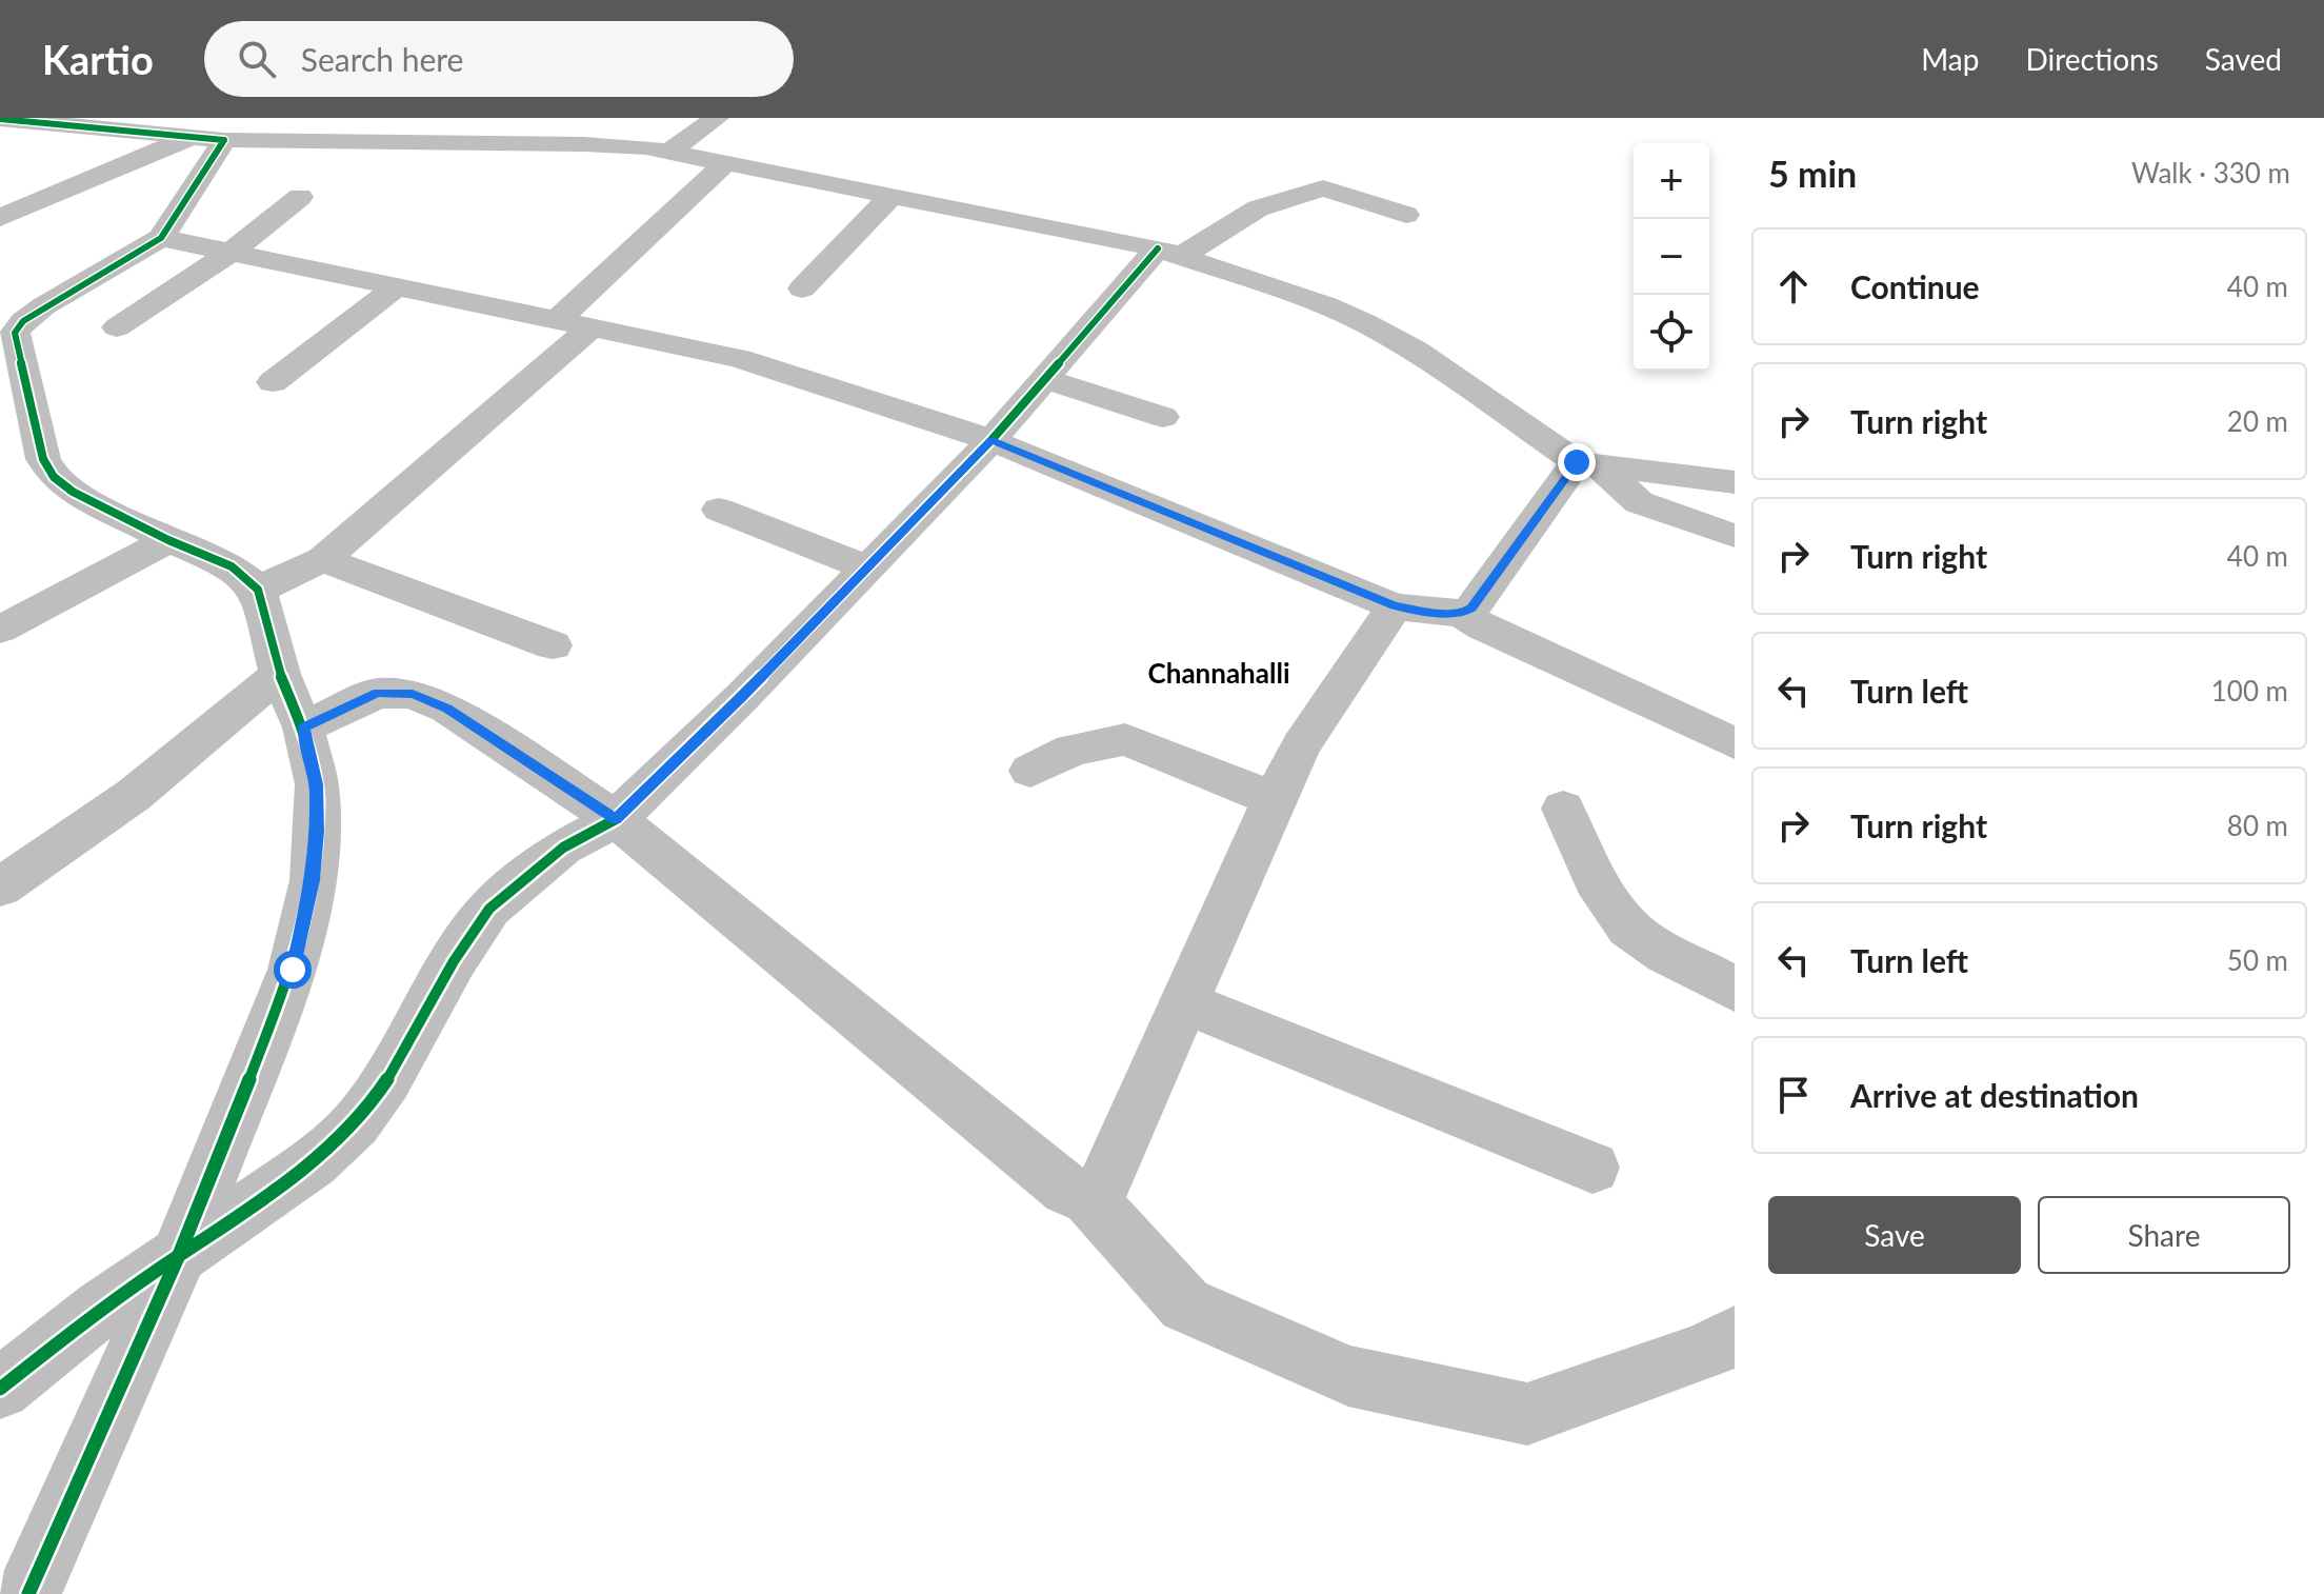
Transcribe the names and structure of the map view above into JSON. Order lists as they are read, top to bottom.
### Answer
{
  "districts": ["Channahalli"],
  "page": {
    "header": "Kartio",
    "search": "Search here",
    "nav": ["Map", "Directions", "Saved"],
    "heading": ["5 min", "Walk · 330 m"],
    "map_buttons": ["+", "−"],
    "list": [
      ["Continue", "40 m"],
      ["Turn right", "20 m"],
      ["Turn right", "40 m"],
      ["Turn left", "100 m"],
      ["Turn right", "80 m"],
      ["Turn left", "50 m"],
      "Arrive at destination"
    ],
    "buttons": ["Save", "Share"]
  }
}
